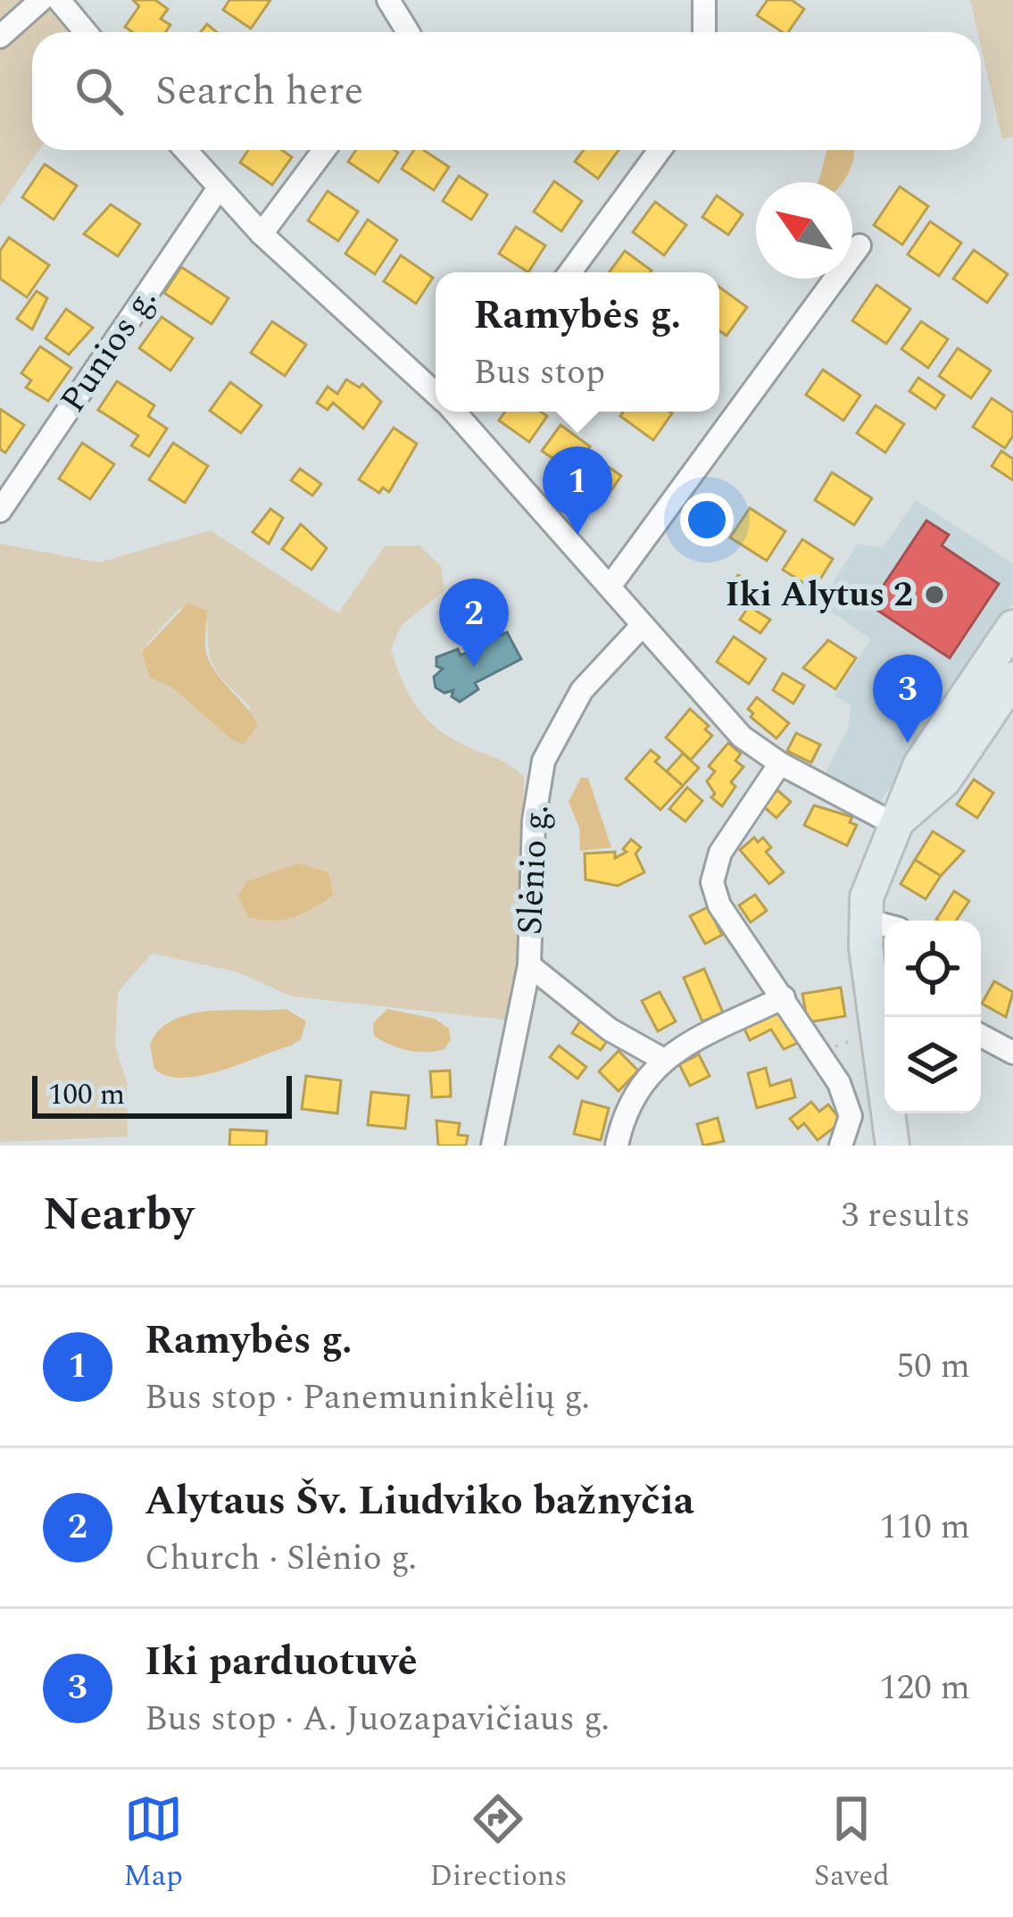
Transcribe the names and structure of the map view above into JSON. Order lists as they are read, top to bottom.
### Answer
{
  "streets": {
    "street": ["Punios g.", "Slėnio g."]
  },
  "places": ["Iki Alytus 2"],
  "scale_bar": "100 m",
  "north": "top left",
  "page": {
    "search": "Search here",
    "popup": ["Ramybės g.", "Bus stop"],
    "pins": ["1", "2", "3"],
    "scale": "100 m",
    "heading": ["Nearby", "3 results"],
    "list": [
      {
        "mark": "1",
        "name": "Ramybės g.",
        "note": "Bus stop · Panemuninkėlių g.",
        "value": "50 m"
      },
      {
        "mark": "2",
        "name": "Alytaus Šv. Liudviko bažnyčia",
        "note": "Church · Slėnio g.",
        "value": "110 m"
      },
      {
        "mark": "3",
        "name": "Iki parduotuvė",
        "note": "Bus stop · A. Juozapavičiaus g.",
        "value": "120 m"
      }
    ],
    "nav": ["Map", "Directions", "Saved"]
  }
}
